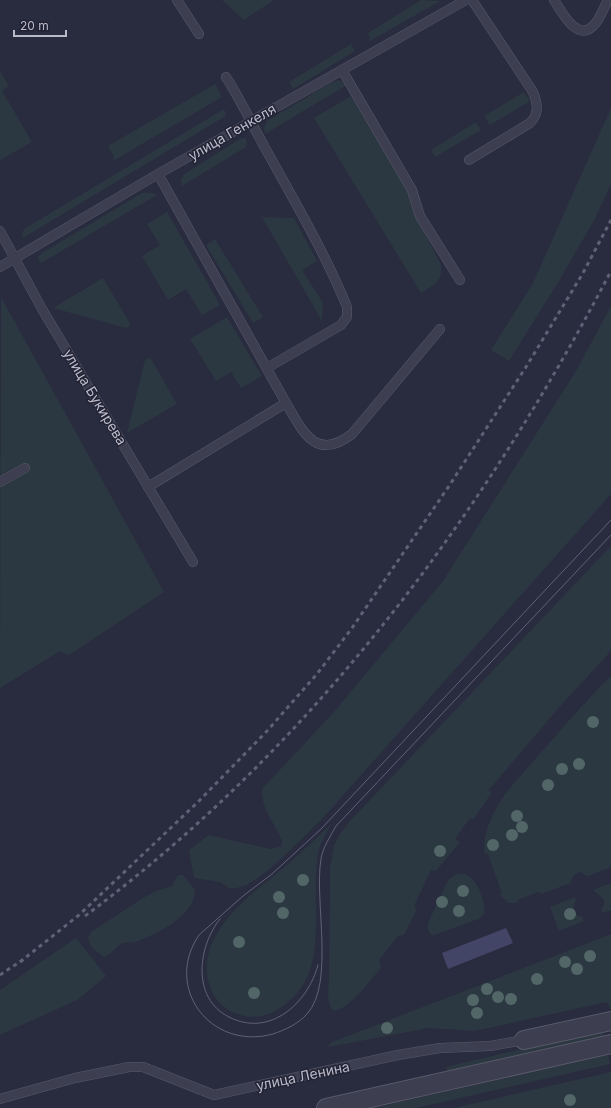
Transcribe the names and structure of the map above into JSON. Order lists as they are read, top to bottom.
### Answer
{
  "streets": {
    "street": ["улица Ленина"],
    "lane": ["улица Генкеля", "улица Букирева"]
  },
  "crossings": [
    ["улица Генкеля", "улица Букирева"]
  ],
  "scale_bar": "20 m"
}
